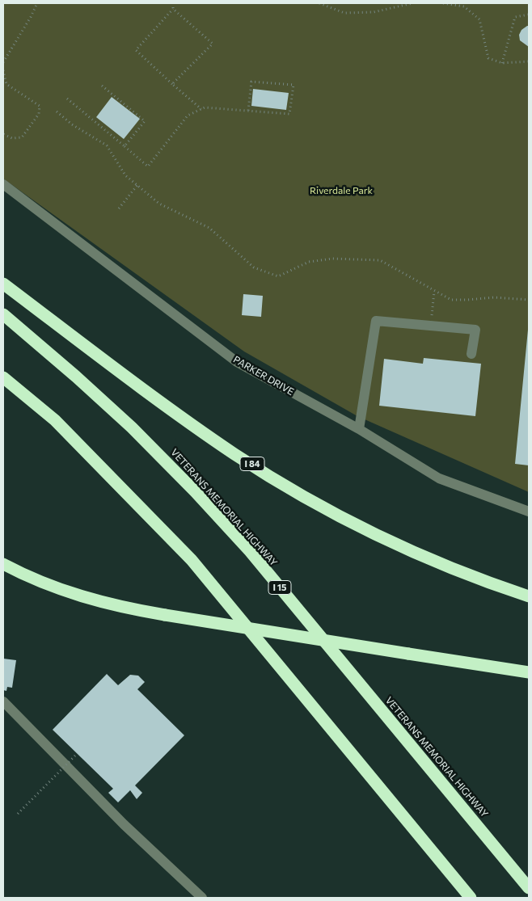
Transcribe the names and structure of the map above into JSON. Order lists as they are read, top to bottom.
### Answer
{
  "streets": {
    "highway": ["I 84", "VETERANS MEMORIAL HIGHWAY", "I 15"],
    "street": ["PARKER DRIVE"]
  },
  "parks": ["Riverdale Park"]
}
